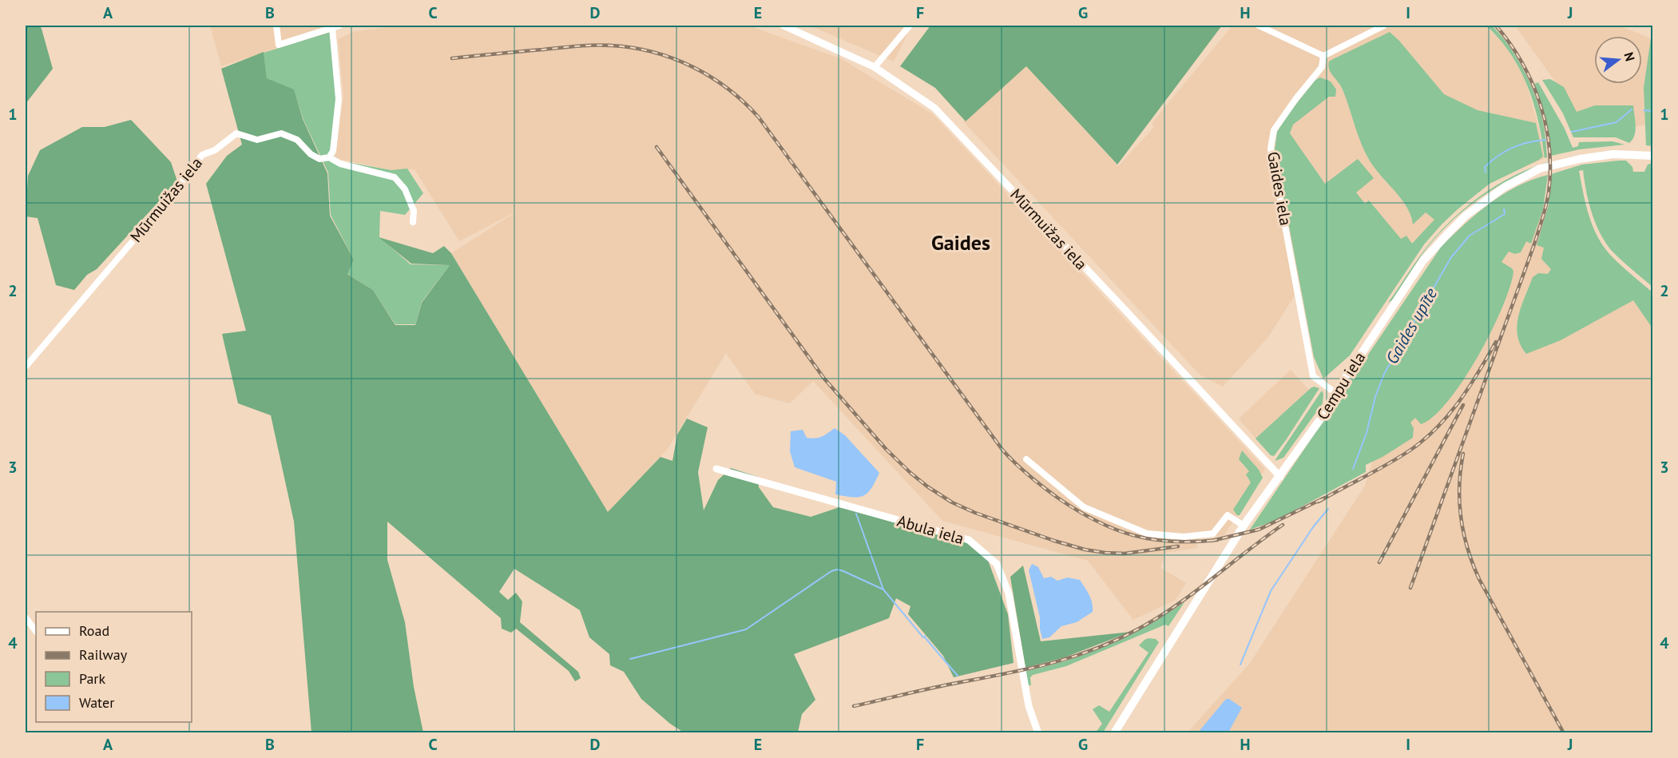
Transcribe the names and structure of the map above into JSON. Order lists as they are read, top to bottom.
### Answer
{
  "streets": {
    "main road": ["Cempu iela"],
    "street": ["Gaides iela", "Mūrmuižas iela", "Abula iela"]
  },
  "crossings": [
    ["Gaides iela", "Cempu iela"],
    ["Mūrmuižas iela", "Cempu iela"]
  ],
  "districts": ["Gaides"],
  "water": ["Gaides upīte"],
  "legend": [
    "Road",
    "Railway",
    "Park",
    "Water"
  ],
  "north": "right",
  "grid": {
    "columns": [
      "A",
      "B",
      "C",
      "D",
      "E",
      "F",
      "G",
      "H",
      "I",
      "J"
    ],
    "rows": [
      "1",
      "2",
      "3",
      "4"
    ]
  }
}
